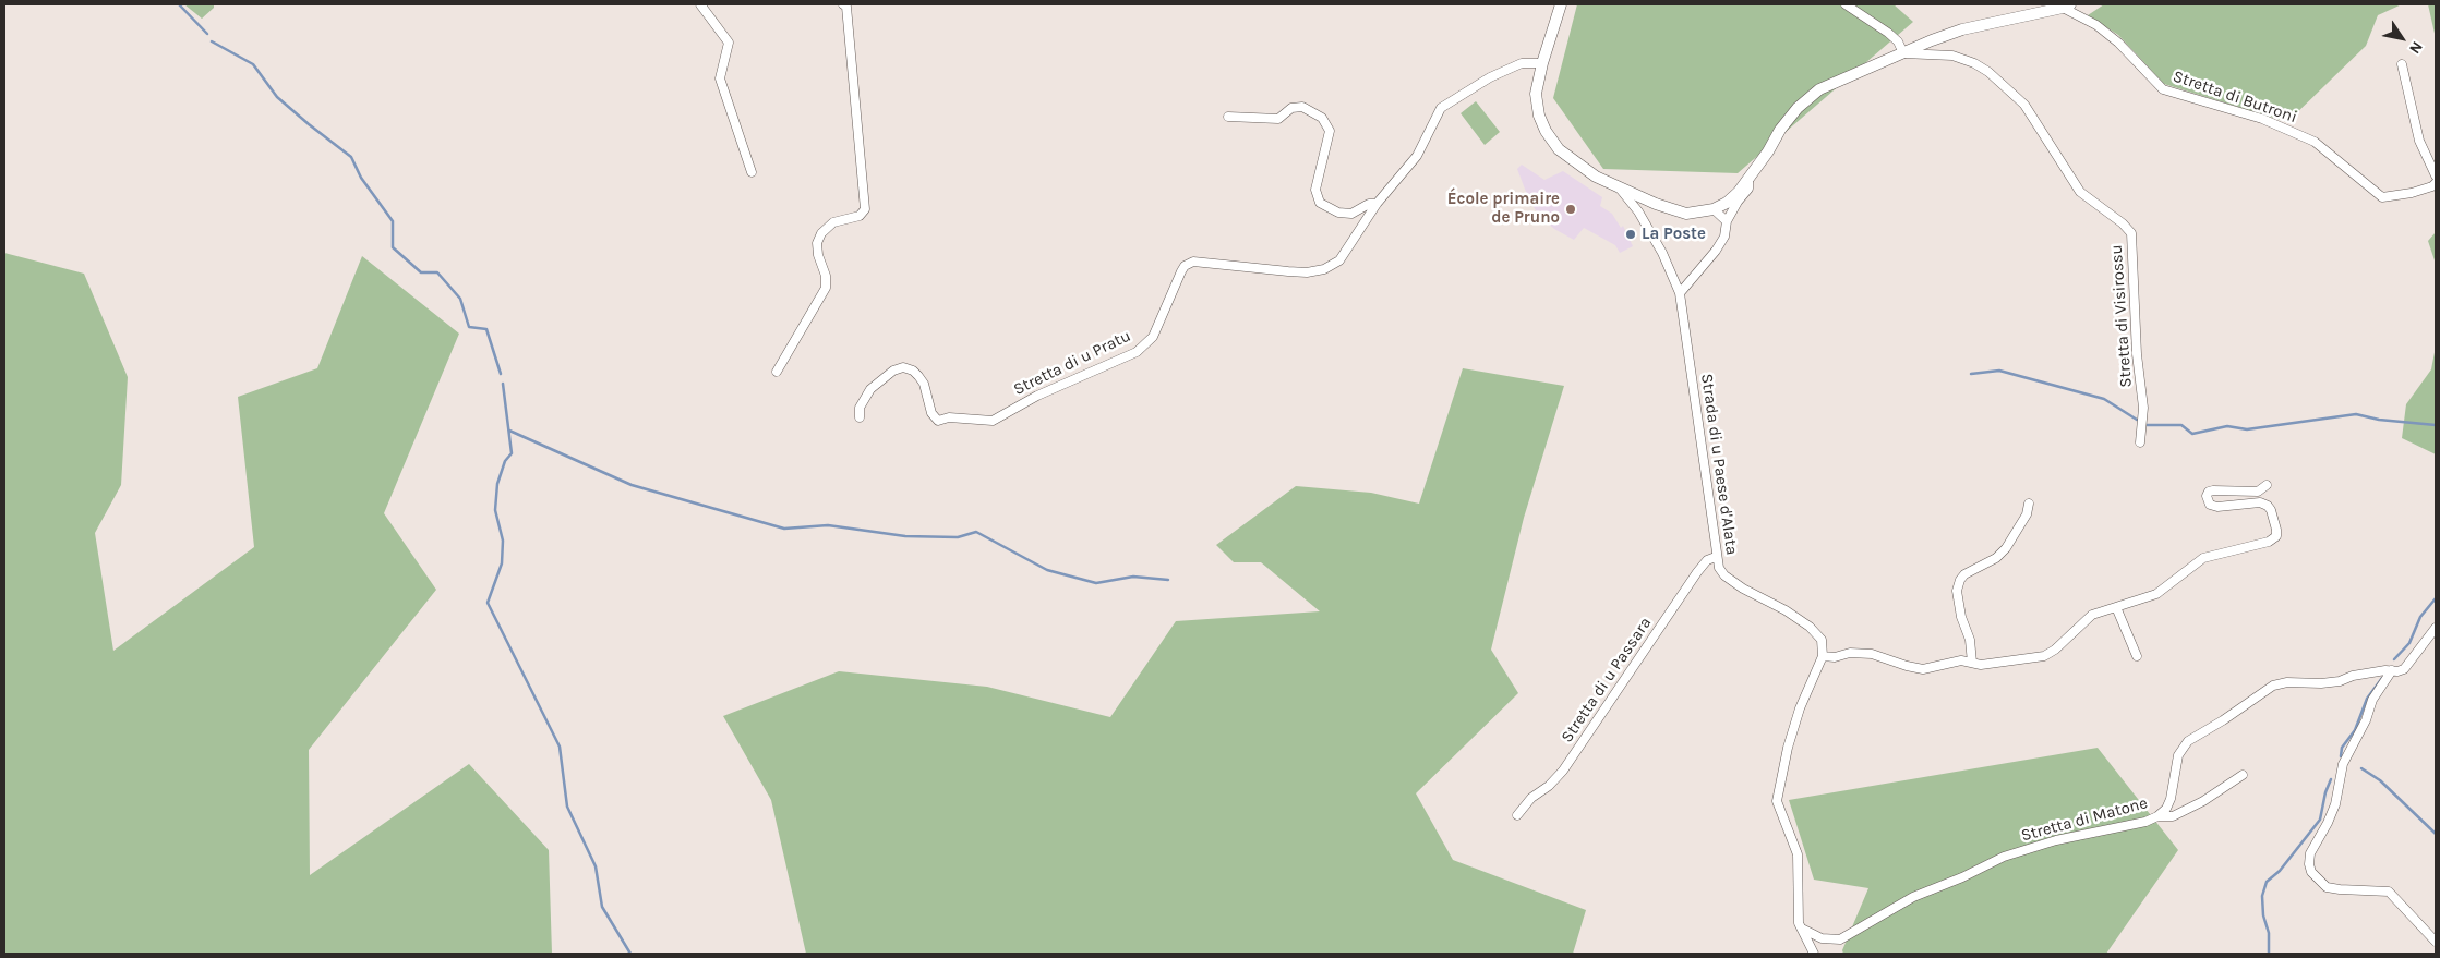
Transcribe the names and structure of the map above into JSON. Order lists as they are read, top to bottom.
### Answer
{
  "streets": {
    "street": [
      "Stretta di Butroni",
      "Stretta di Visirossu",
      "Stretta di u Pratu",
      "Strada di u Paese d'Alata",
      "Stretta di u Passara",
      "Stretta di Matone"
    ]
  },
  "crossings": [
    ["Strada di u Paese d'Alata", "Stretta di u Passara"]
  ],
  "places": ["École primaire de Pruno", "La Poste"],
  "north": "bottom right"
}
